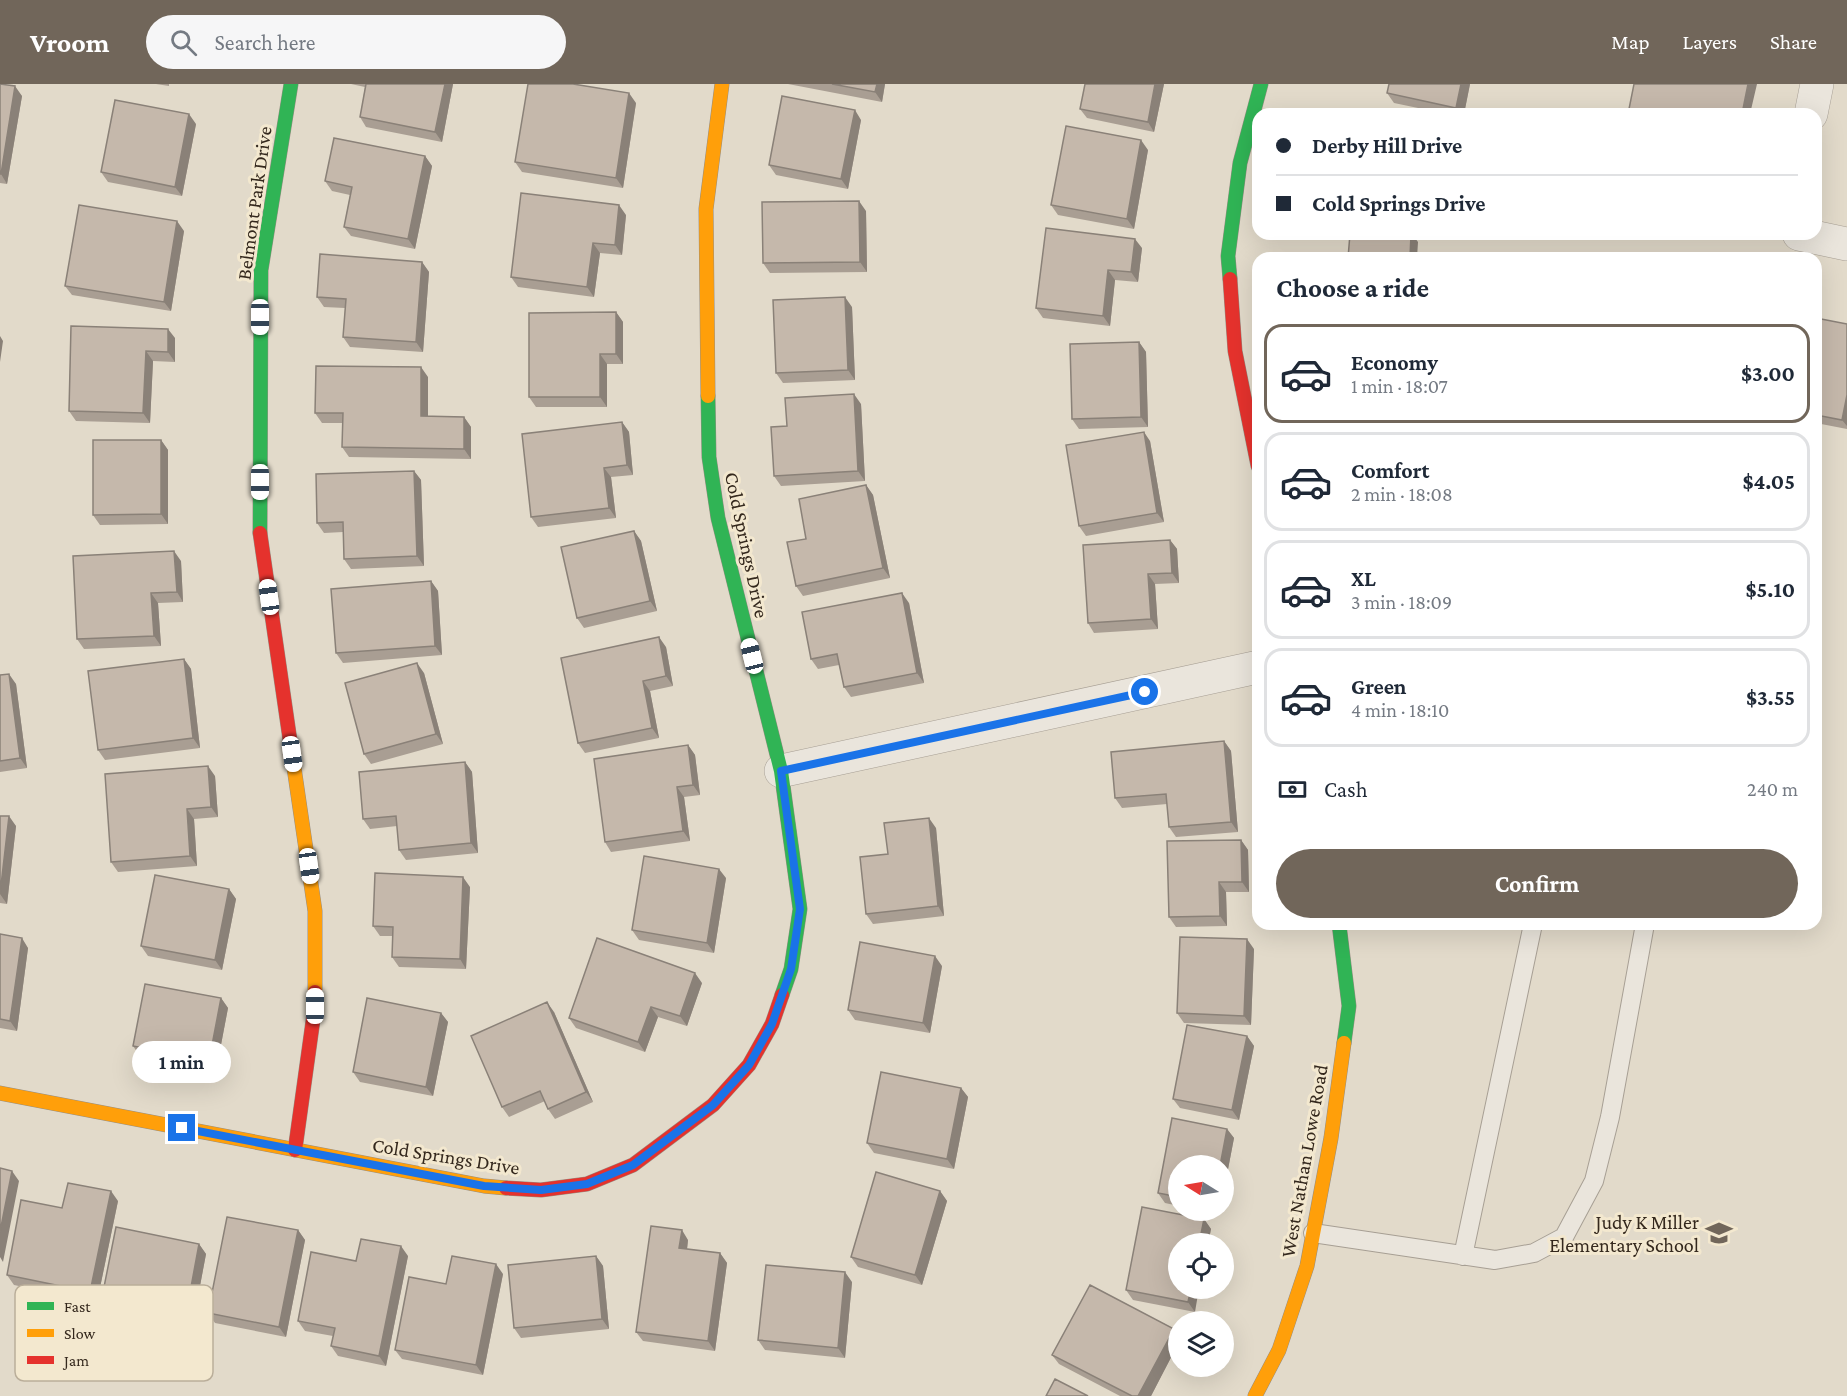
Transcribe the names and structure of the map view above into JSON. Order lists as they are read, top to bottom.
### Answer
{
  "streets": {
    "street": ["Belmont Park Drive", "Cold Springs Drive", "West Nathan Lowe Road"]
  },
  "crossings": [
    ["Belmont Park Drive", "Cold Springs Drive"]
  ],
  "places": {
    "school or university": ["Judy K Miller Elementary School"]
  },
  "legend": ["Fast", "Slow", "Jam"],
  "north": "left",
  "page": {
    "header": "Vroom",
    "search": "Search here",
    "nav": ["Map", "Layers", "Share"],
    "banner": ["Derby Hill Drive", "Cold Springs Drive"],
    "heading": "Choose a ride",
    "list": [
      {
        "name": "Economy",
        "note": "1 min · 18:07",
        "value": "$3.00"
      },
      {
        "name": "Comfort",
        "note": "2 min · 18:08",
        "value": "$4.05"
      },
      {
        "name": "XL",
        "note": "3 min · 18:09",
        "value": "$5.10"
      },
      {
        "name": "Green",
        "note": "4 min · 18:10",
        "value": "$3.55"
      }
    ],
    "pay": ["Cash", "240 m"],
    "buttons": "Confirm",
    "bubble": "1 min"
  }
}
